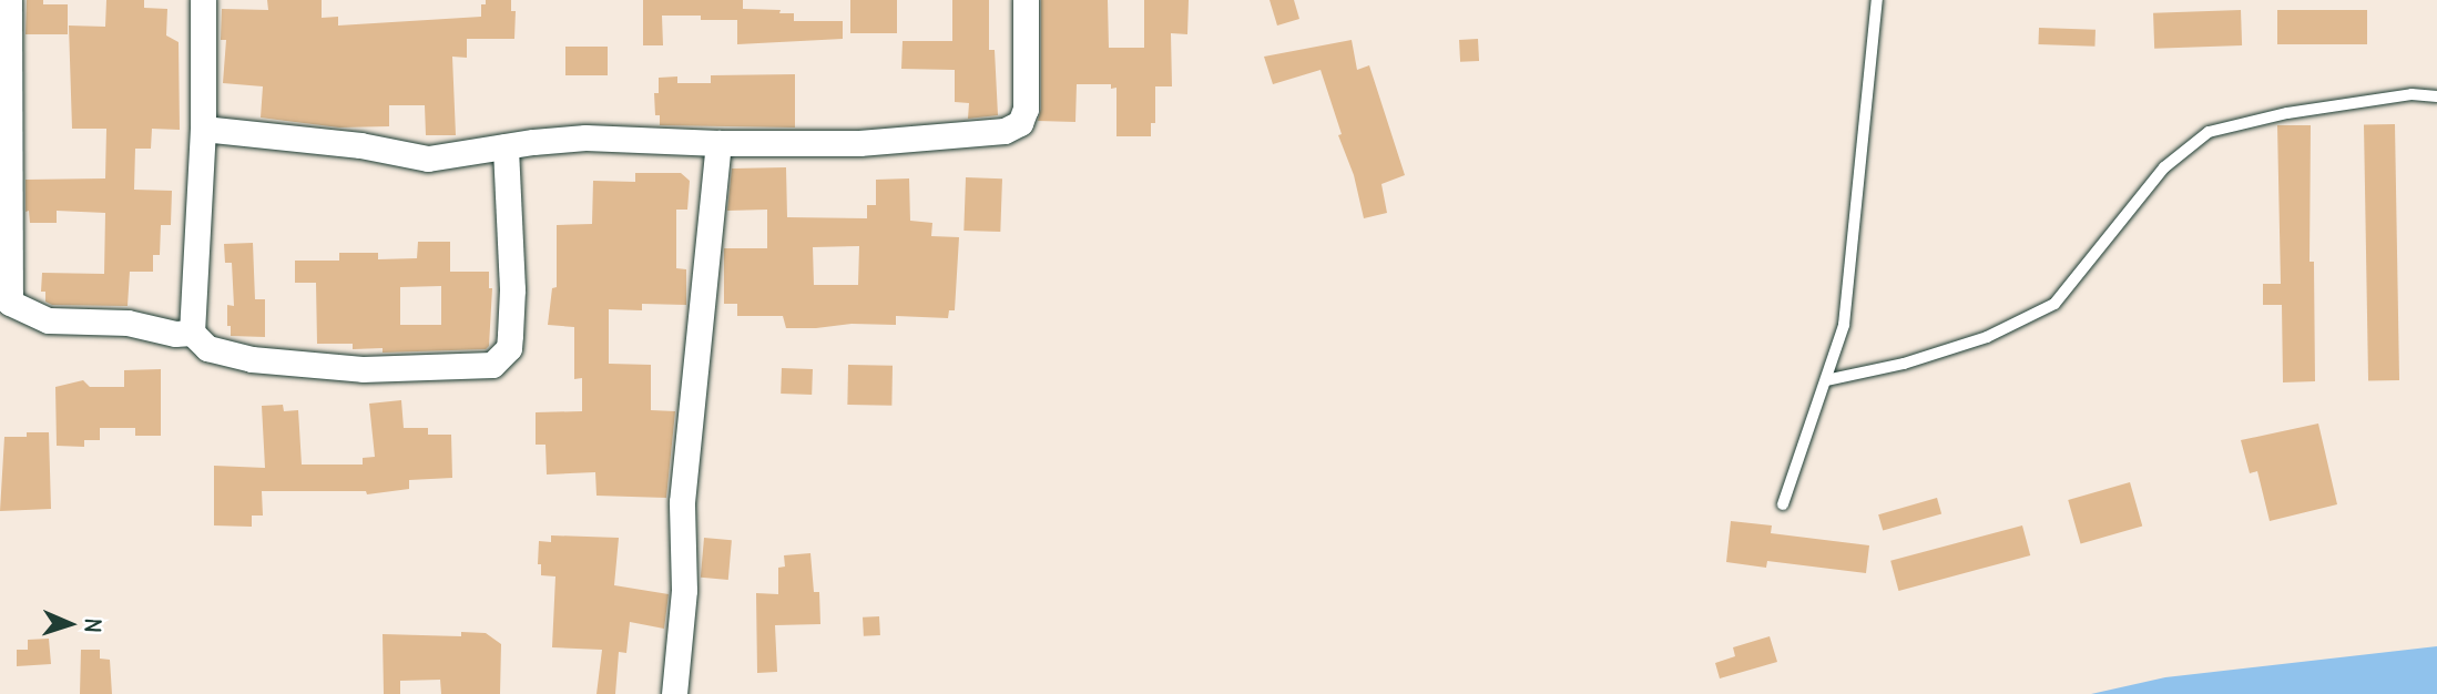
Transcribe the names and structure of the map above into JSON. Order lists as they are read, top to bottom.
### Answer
{
  "north": "right"
}
